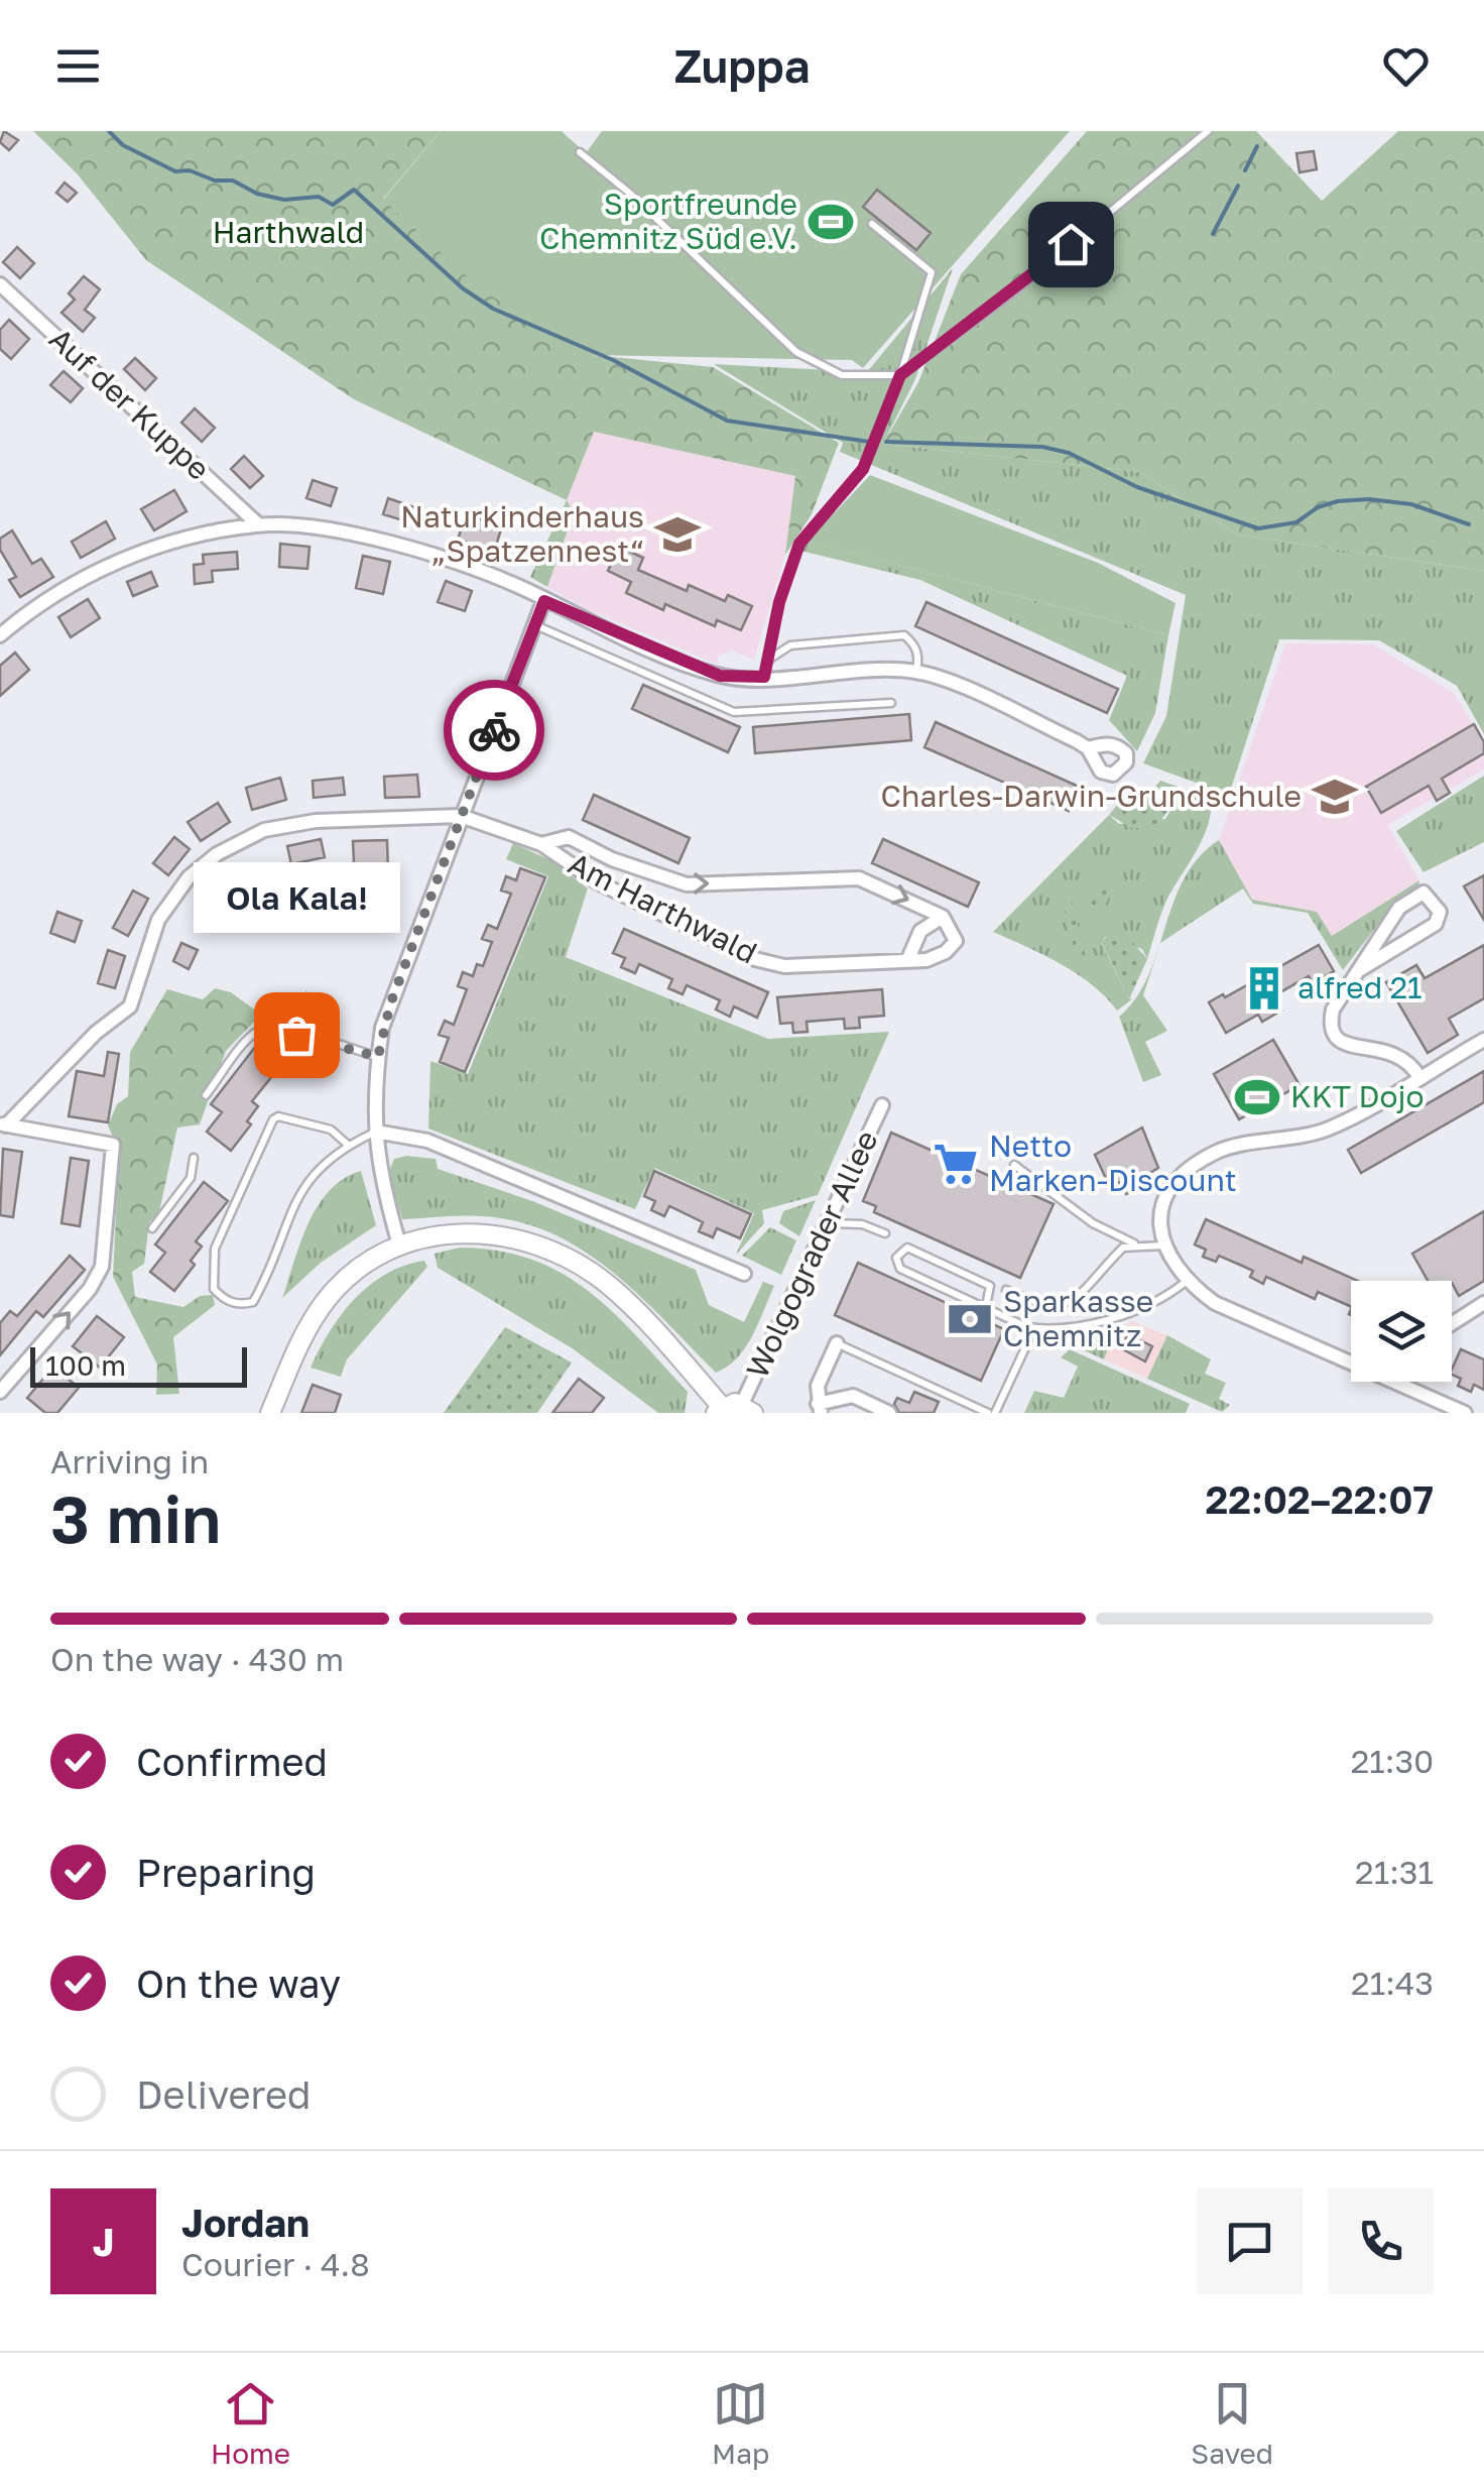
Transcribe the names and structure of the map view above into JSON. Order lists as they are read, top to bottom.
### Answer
{
  "streets": {
    "main road": ["Wolgograder Allee"],
    "street": ["Auf der Kuppe", "Am Harthwald"]
  },
  "parks": ["Harthwald"],
  "places": {
    "sports": ["Sportfreunde Chemnitz Süd e.V.", "KKT Dojo"],
    "school or university": ["Naturkinderhaus „Spatzennest“", "Charles-Darwin-Grundschule"],
    "building": ["alfred 21"],
    "other": ["Ola Kala!"],
    "supermarket": ["Netto Marken-Discount"],
    "bank": ["Sparkasse Chemnitz"]
  },
  "scale_bar": "100 m",
  "page": {
    "header": "Zuppa",
    "bubble": "Ola Kala!",
    "scale": "100 m",
    "heading": ["3 min", "Arriving in", "22:02–22:07"],
    "panel": ["Jordan", "Courier · 4.8"],
    "bar": "On the way · 430 m",
    "list": [
      ["Confirmed", "21:30"],
      ["Preparing", "21:31"],
      ["On the way", "21:43"],
      "Delivered"
    ],
    "round": "J",
    "tabs": ["Home", "Map", "Saved"]
  }
}
